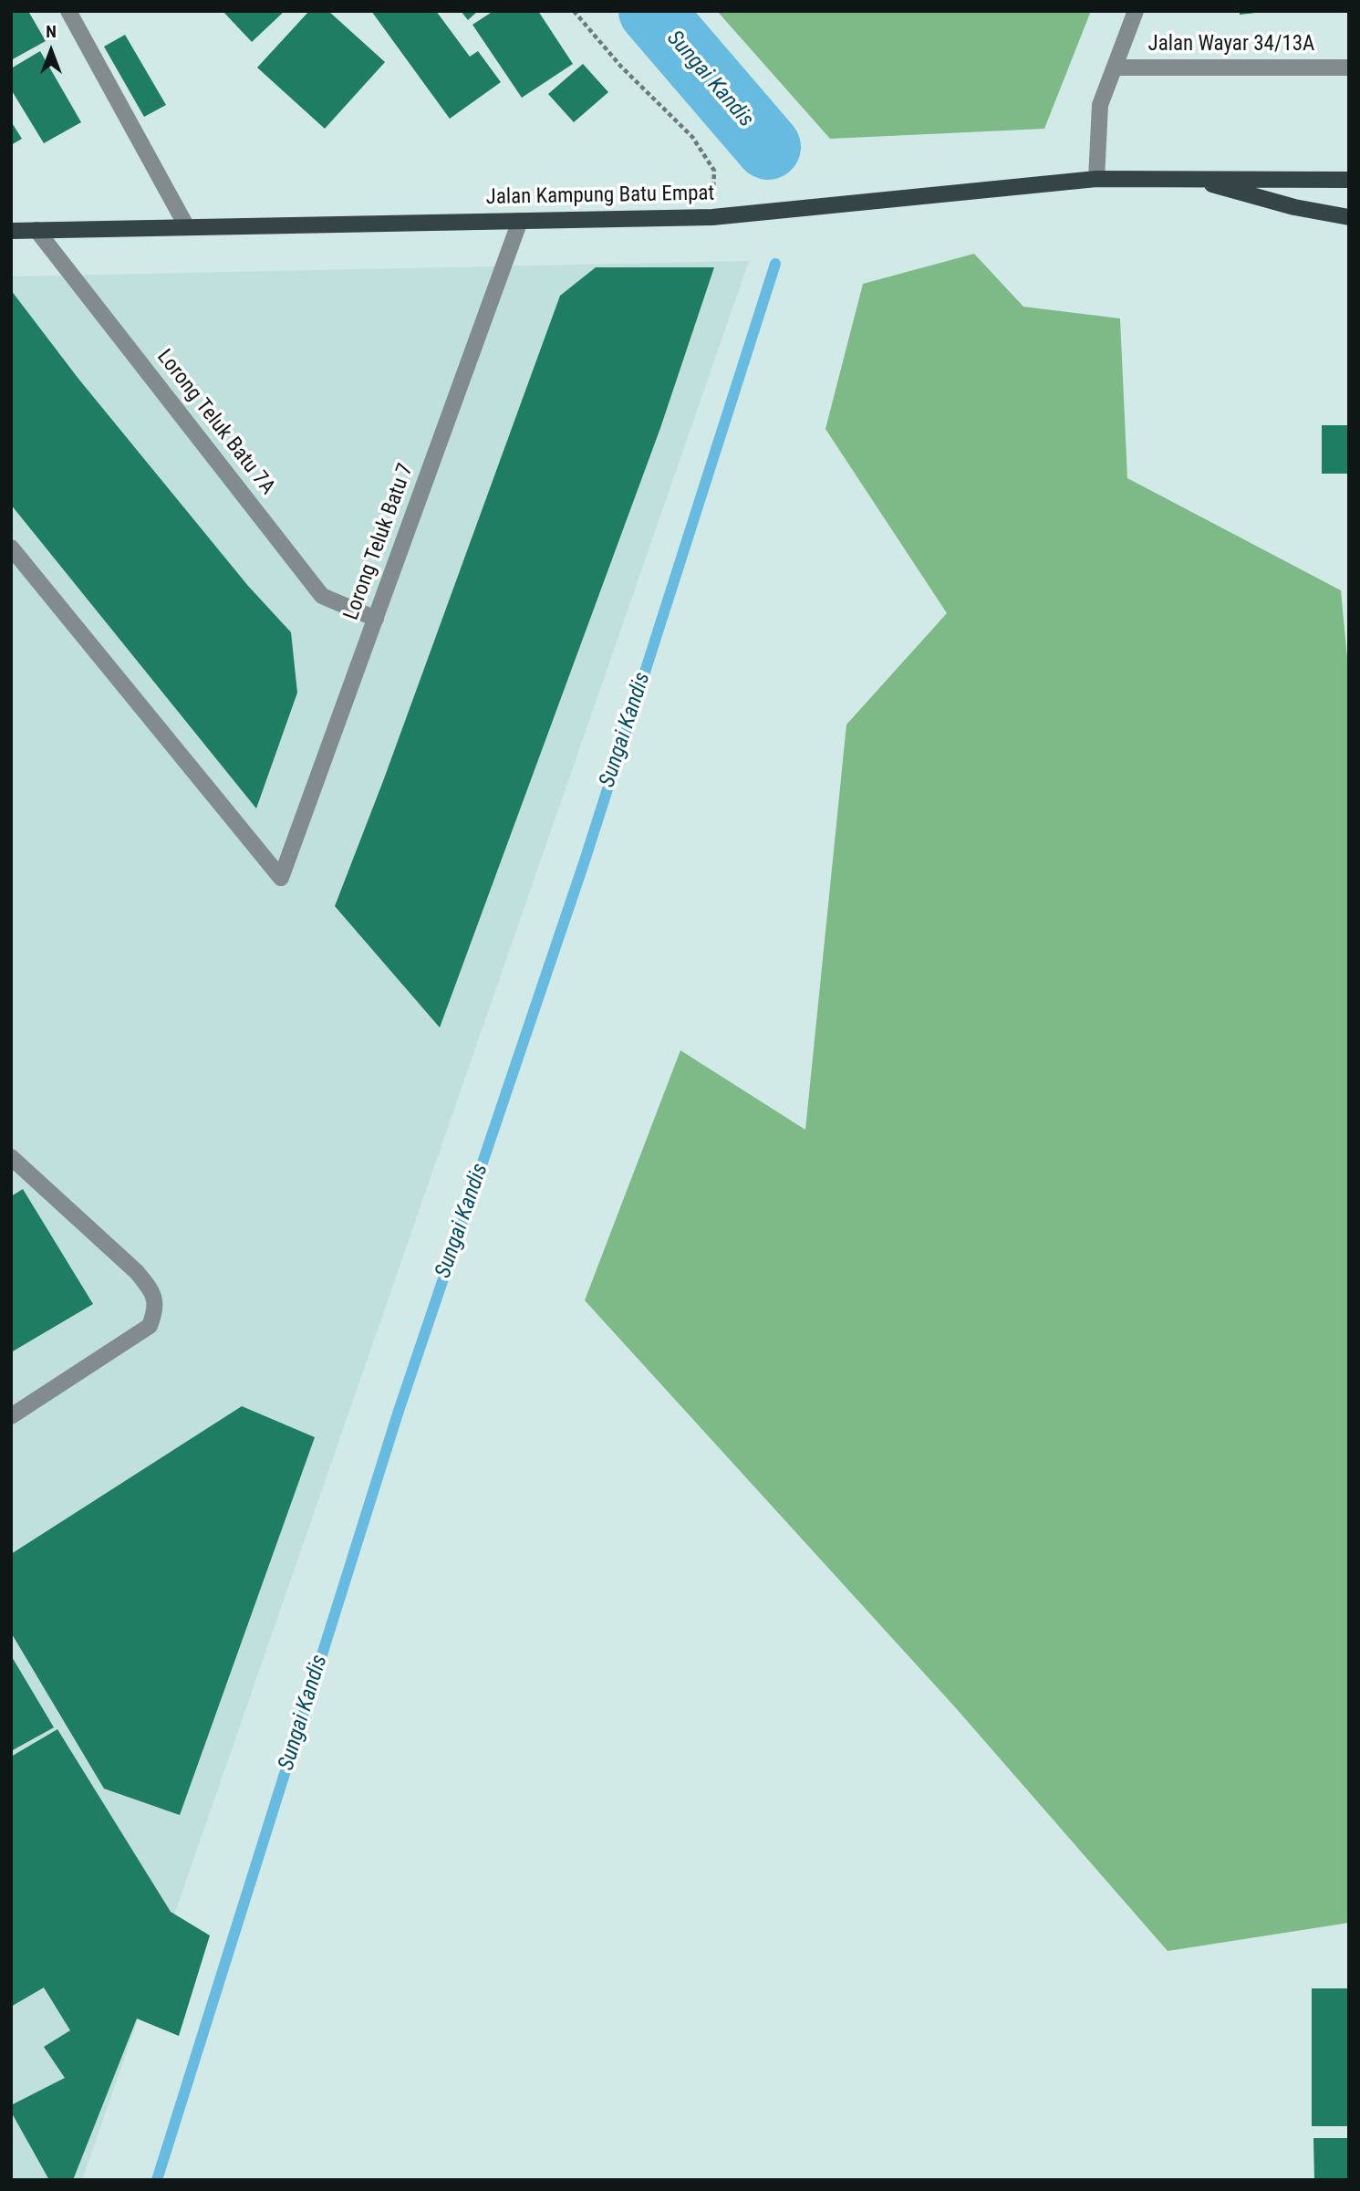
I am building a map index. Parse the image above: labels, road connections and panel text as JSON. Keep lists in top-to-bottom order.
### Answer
{
  "streets": {
    "main road": ["Jalan Kampung Batu Empat"],
    "street": ["Jalan Wayar 34/13A", "Lorong Teluk Batu 7A", "Lorong Teluk Batu 7"]
  },
  "crossings": [
    ["Jalan Kampung Batu Empat", "Lorong Teluk Batu 7A"],
    ["Jalan Kampung Batu Empat", "Lorong Teluk Batu 7"],
    ["Lorong Teluk Batu 7A", "Lorong Teluk Batu 7"]
  ],
  "water": ["Sungai Kandis"],
  "north": "top"
}
